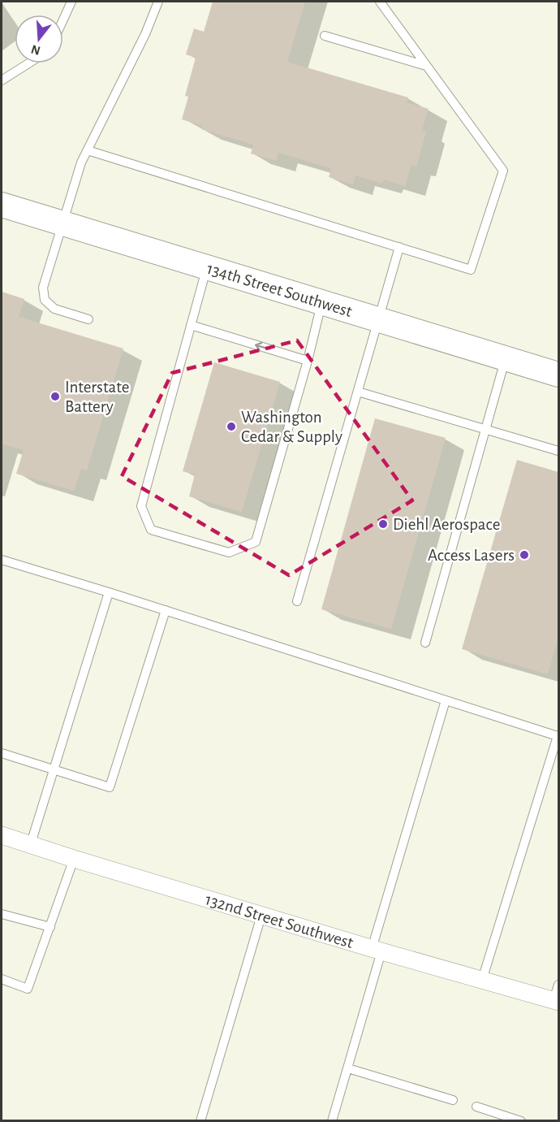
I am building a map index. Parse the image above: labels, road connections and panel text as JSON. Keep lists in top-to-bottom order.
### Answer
{
  "streets": {
    "street": ["134th Street Southwest", "132nd Street Southwest"]
  },
  "places": [
    "Interstate Battery",
    "Washington Cedar & Supply",
    "Diehl Aerospace",
    "Access Lasers"
  ],
  "north": "bottom"
}
